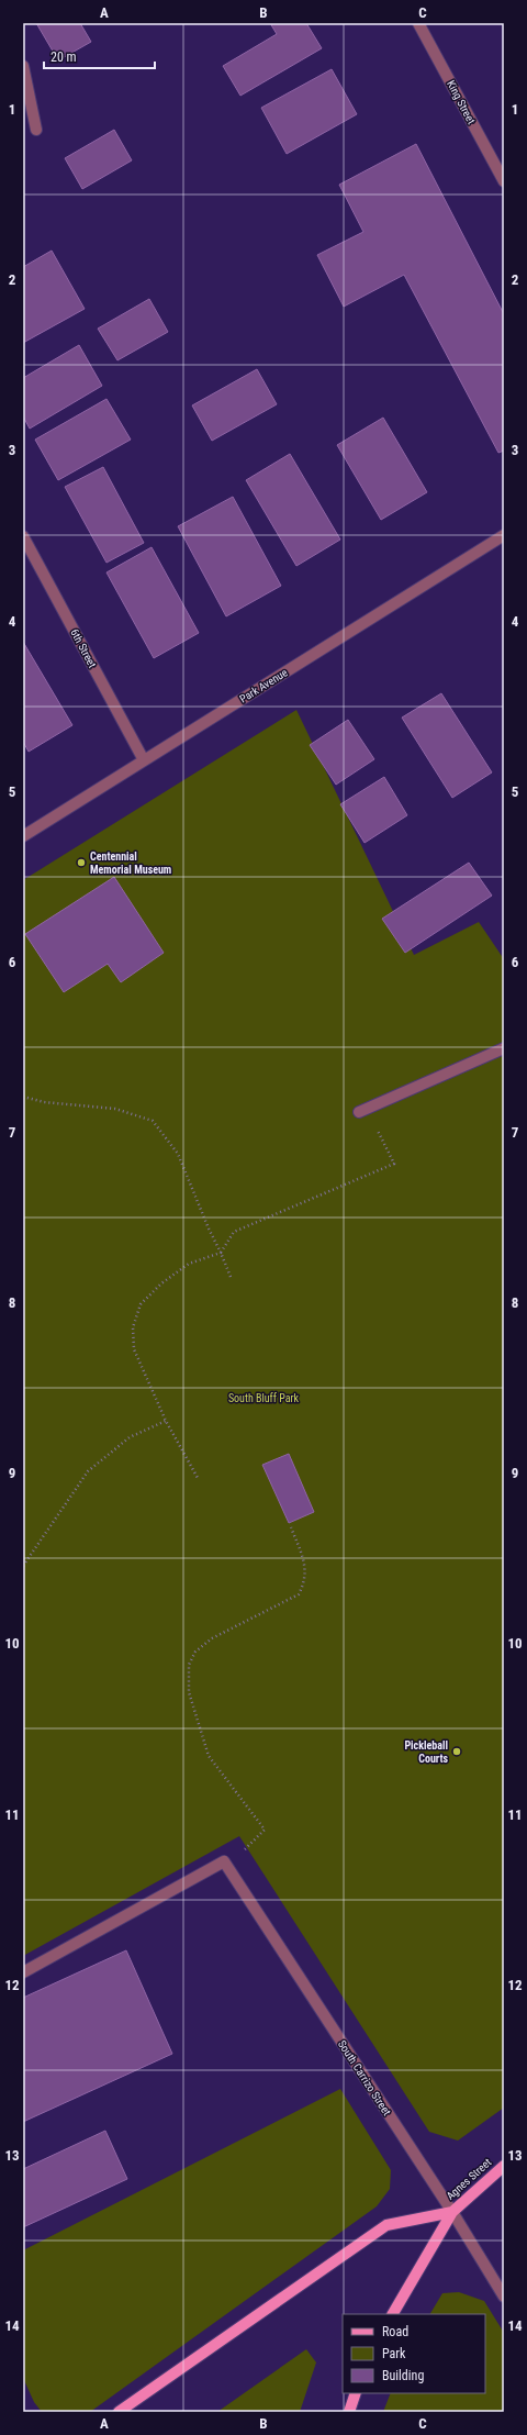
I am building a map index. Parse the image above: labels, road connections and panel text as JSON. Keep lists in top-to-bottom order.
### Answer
{
  "streets": {
    "main road": ["Agnes Street"],
    "street": [
      "King Street",
      "6th Street",
      "Park Avenue",
      "South Carrizo Street"
    ]
  },
  "crossings": [
    ["6th Street", "Park Avenue"],
    ["South Carrizo Street", "Agnes Street"]
  ],
  "parks": ["South Bluff Park"],
  "places": ["Centennial Memorial Museum", "Pickleball Courts"],
  "legend": ["Road", "Park", "Building"],
  "scale_bar": "20 m",
  "grid": {
    "columns": ["A", "B", "C"],
    "rows": [
      "1",
      "2",
      "3",
      "4",
      "5",
      "6",
      "7",
      "8",
      "9",
      "10",
      "11",
      "12",
      "13",
      "14"
    ]
  }
}
